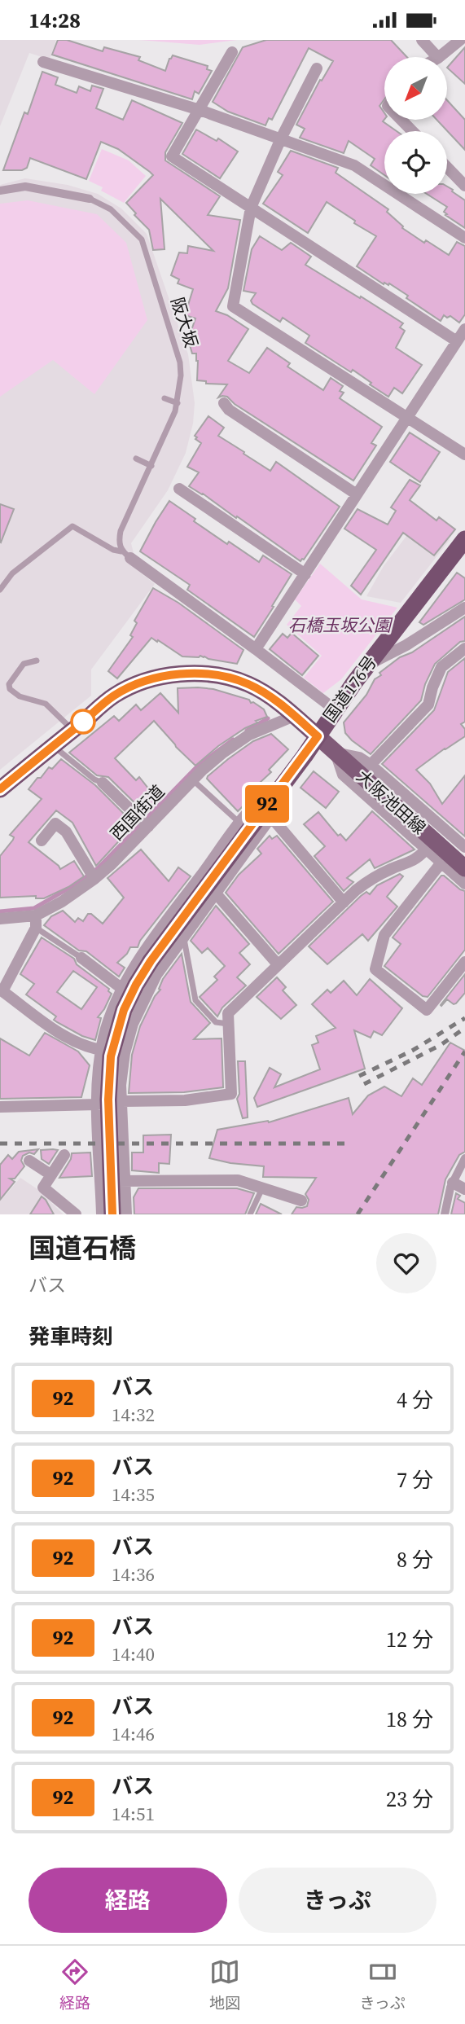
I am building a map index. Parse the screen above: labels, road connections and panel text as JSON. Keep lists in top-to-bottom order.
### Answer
{
  "streets": {
    "highway": ["国道176号"],
    "main road": ["大阪池田線"],
    "street": ["阪大坂", "西国街道"]
  },
  "crossings": [
    ["国道176号", "大阪池田線"]
  ],
  "parks": ["石橋玉坂公園"],
  "lines": ["bus line 92"],
  "north": "bottom left",
  "page": {
    "status": "14:28",
    "on_map": "92",
    "heading": [
      ["国道石橋", "バス"],
      "発車時刻"
    ],
    "list": [
      {
        "mark": "92",
        "name": "バス",
        "note": "14:32",
        "value": "4 分"
      },
      {
        "mark": "92",
        "name": "バス",
        "note": "14:35",
        "value": "7 分"
      },
      {
        "mark": "92",
        "name": "バス",
        "note": "14:36",
        "value": "8 分"
      },
      {
        "mark": "92",
        "name": "バス",
        "note": "14:40",
        "value": "12 分"
      },
      {
        "mark": "92",
        "name": "バス",
        "note": "14:46",
        "value": "18 分"
      },
      {
        "mark": "92",
        "name": "バス",
        "note": "14:51",
        "value": "23 分"
      }
    ],
    "buttons": ["経路", "きっぷ"],
    "tabs": ["経路", "地図", "きっぷ"]
  }
}
